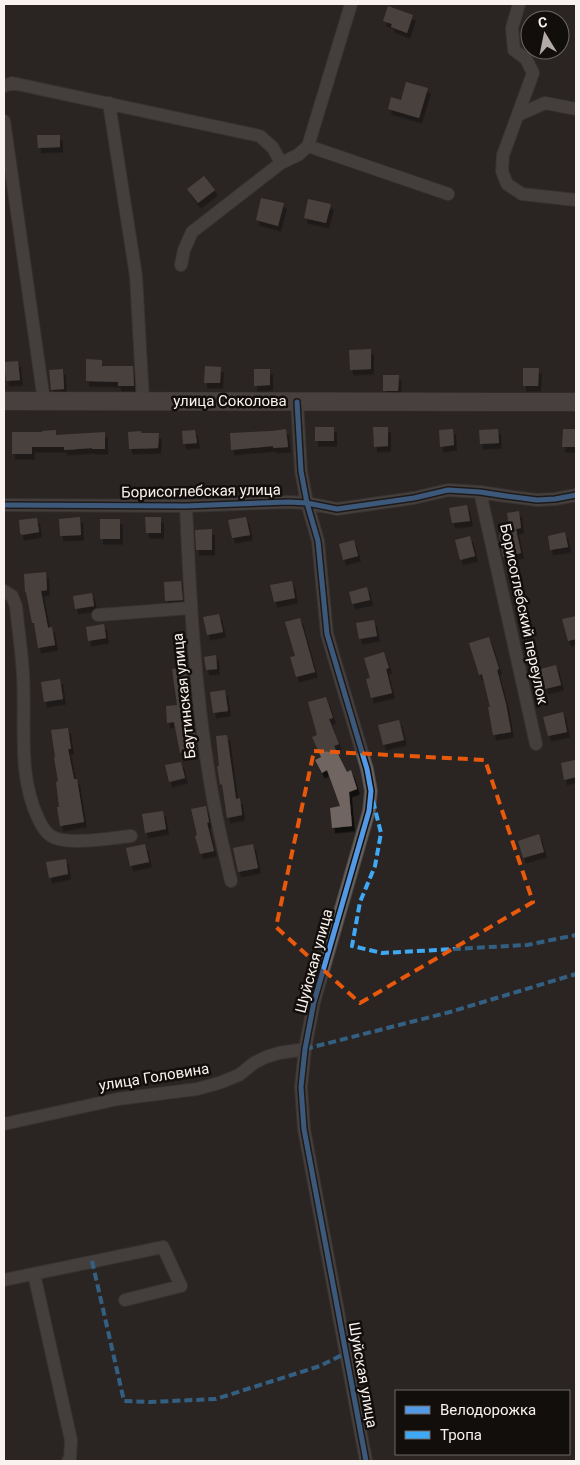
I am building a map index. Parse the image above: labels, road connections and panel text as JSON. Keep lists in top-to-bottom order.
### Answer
{
  "streets": {
    "main road": ["улица Соколова"],
    "street": [
      "Борисоглебская улица",
      "Борисоглебский переулок",
      "Баутинская улица",
      "Шуйская улица",
      "улица Головина"
    ]
  },
  "crossings": [
    ["улица Соколова", "Шуйская улица"],
    ["Борисоглебская улица", "Борисоглебский переулок"],
    ["Борисоглебская улица", "Баутинская улица"],
    ["Борисоглебская улица", "Шуйская улица"],
    ["Шуйская улица", "улица Головина"]
  ],
  "legend": ["Велодорожка", "Тропа"],
  "north": "top"
}
